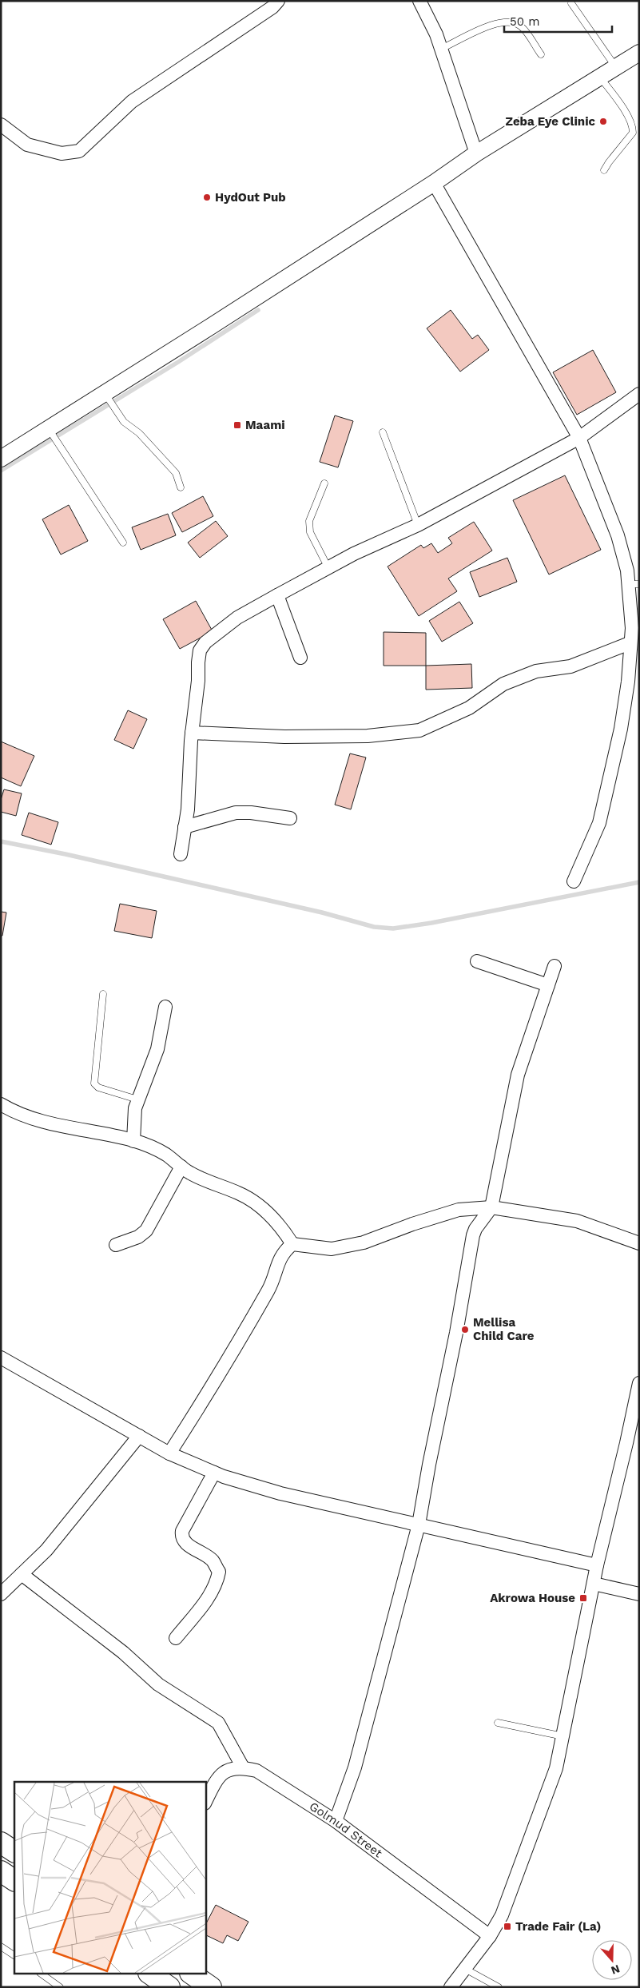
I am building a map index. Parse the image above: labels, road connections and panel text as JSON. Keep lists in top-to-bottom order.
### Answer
{
  "streets": {
    "street": ["Golmud Street"]
  },
  "places": {
    "other": ["Zeba Eye Clinic", "HydOut Pub", "Mellisa Child Care"],
    "transit": ["Maami", "Akrowa House", "Trade Fair (La)"]
  },
  "scale_bar": "50 m",
  "north": "bottom"
}
